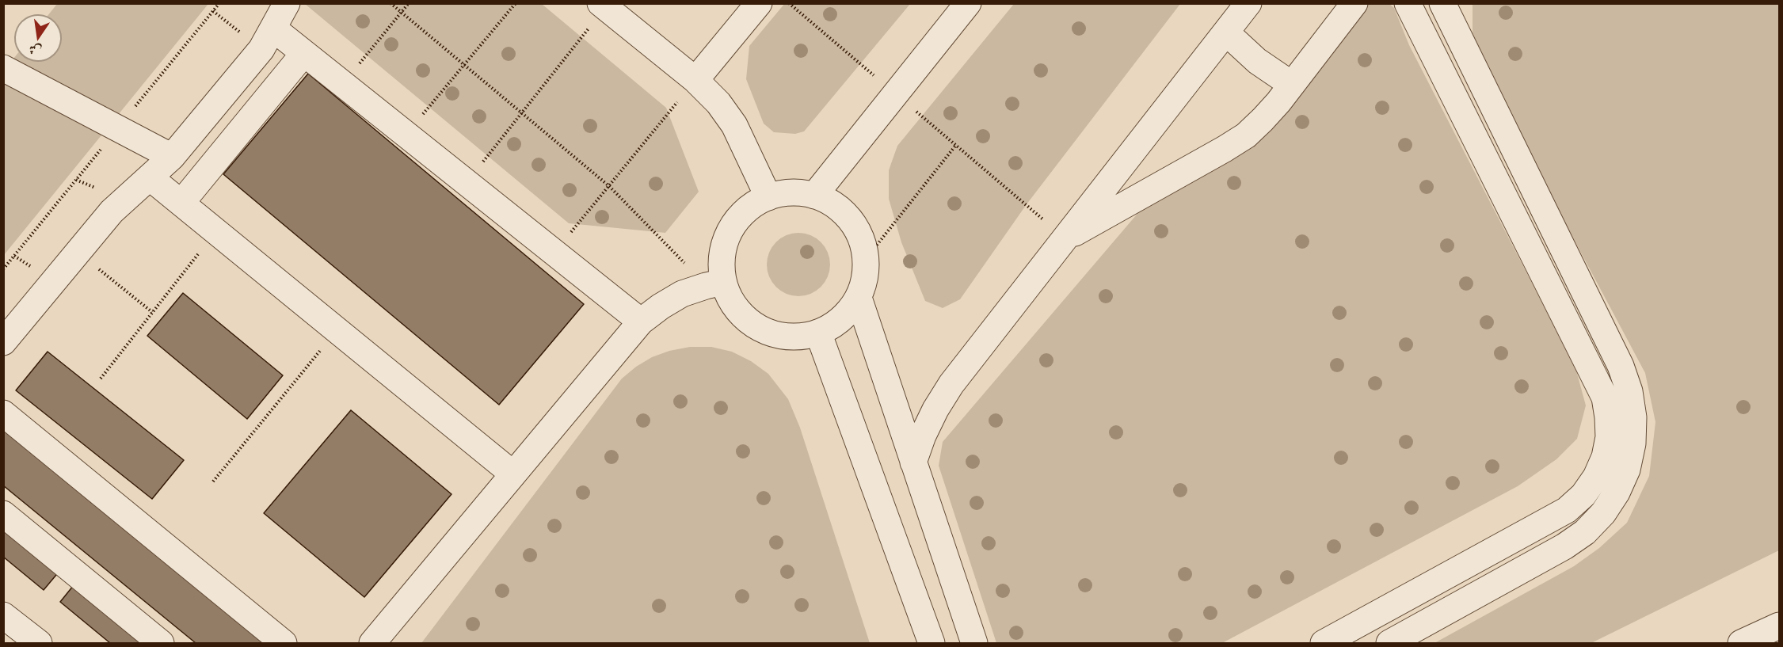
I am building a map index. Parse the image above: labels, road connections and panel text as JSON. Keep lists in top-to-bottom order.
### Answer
{
  "north": "bottom"
}
